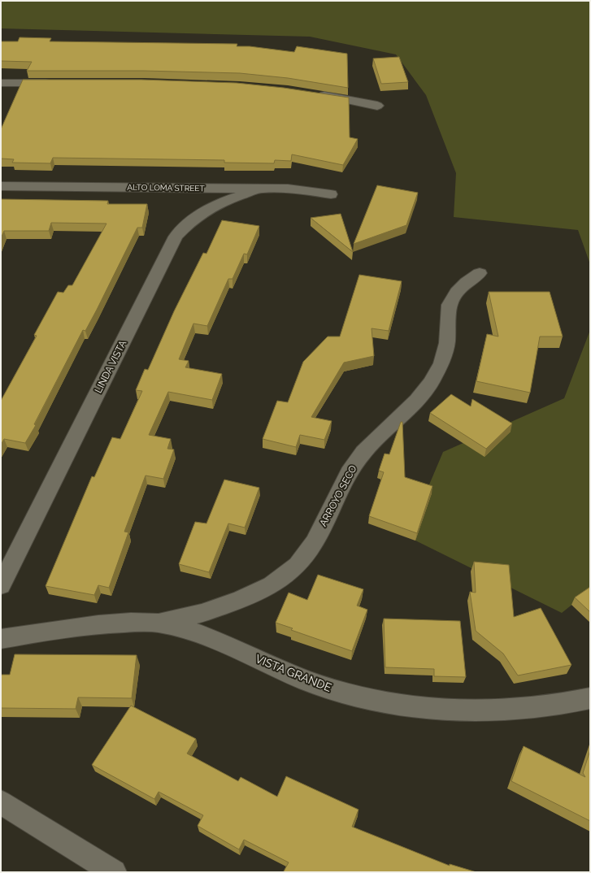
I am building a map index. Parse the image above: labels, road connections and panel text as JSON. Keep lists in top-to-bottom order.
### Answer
{
  "streets": {
    "street": [
      "ALTO LOMA STREET",
      "LINDA VISTA",
      "ARROYO SECO",
      "VISTA GRANDE"
    ]
  },
  "crossings": [
    ["ALTO LOMA STREET", "LINDA VISTA"],
    ["ARROYO SECO", "VISTA GRANDE"]
  ]
}
